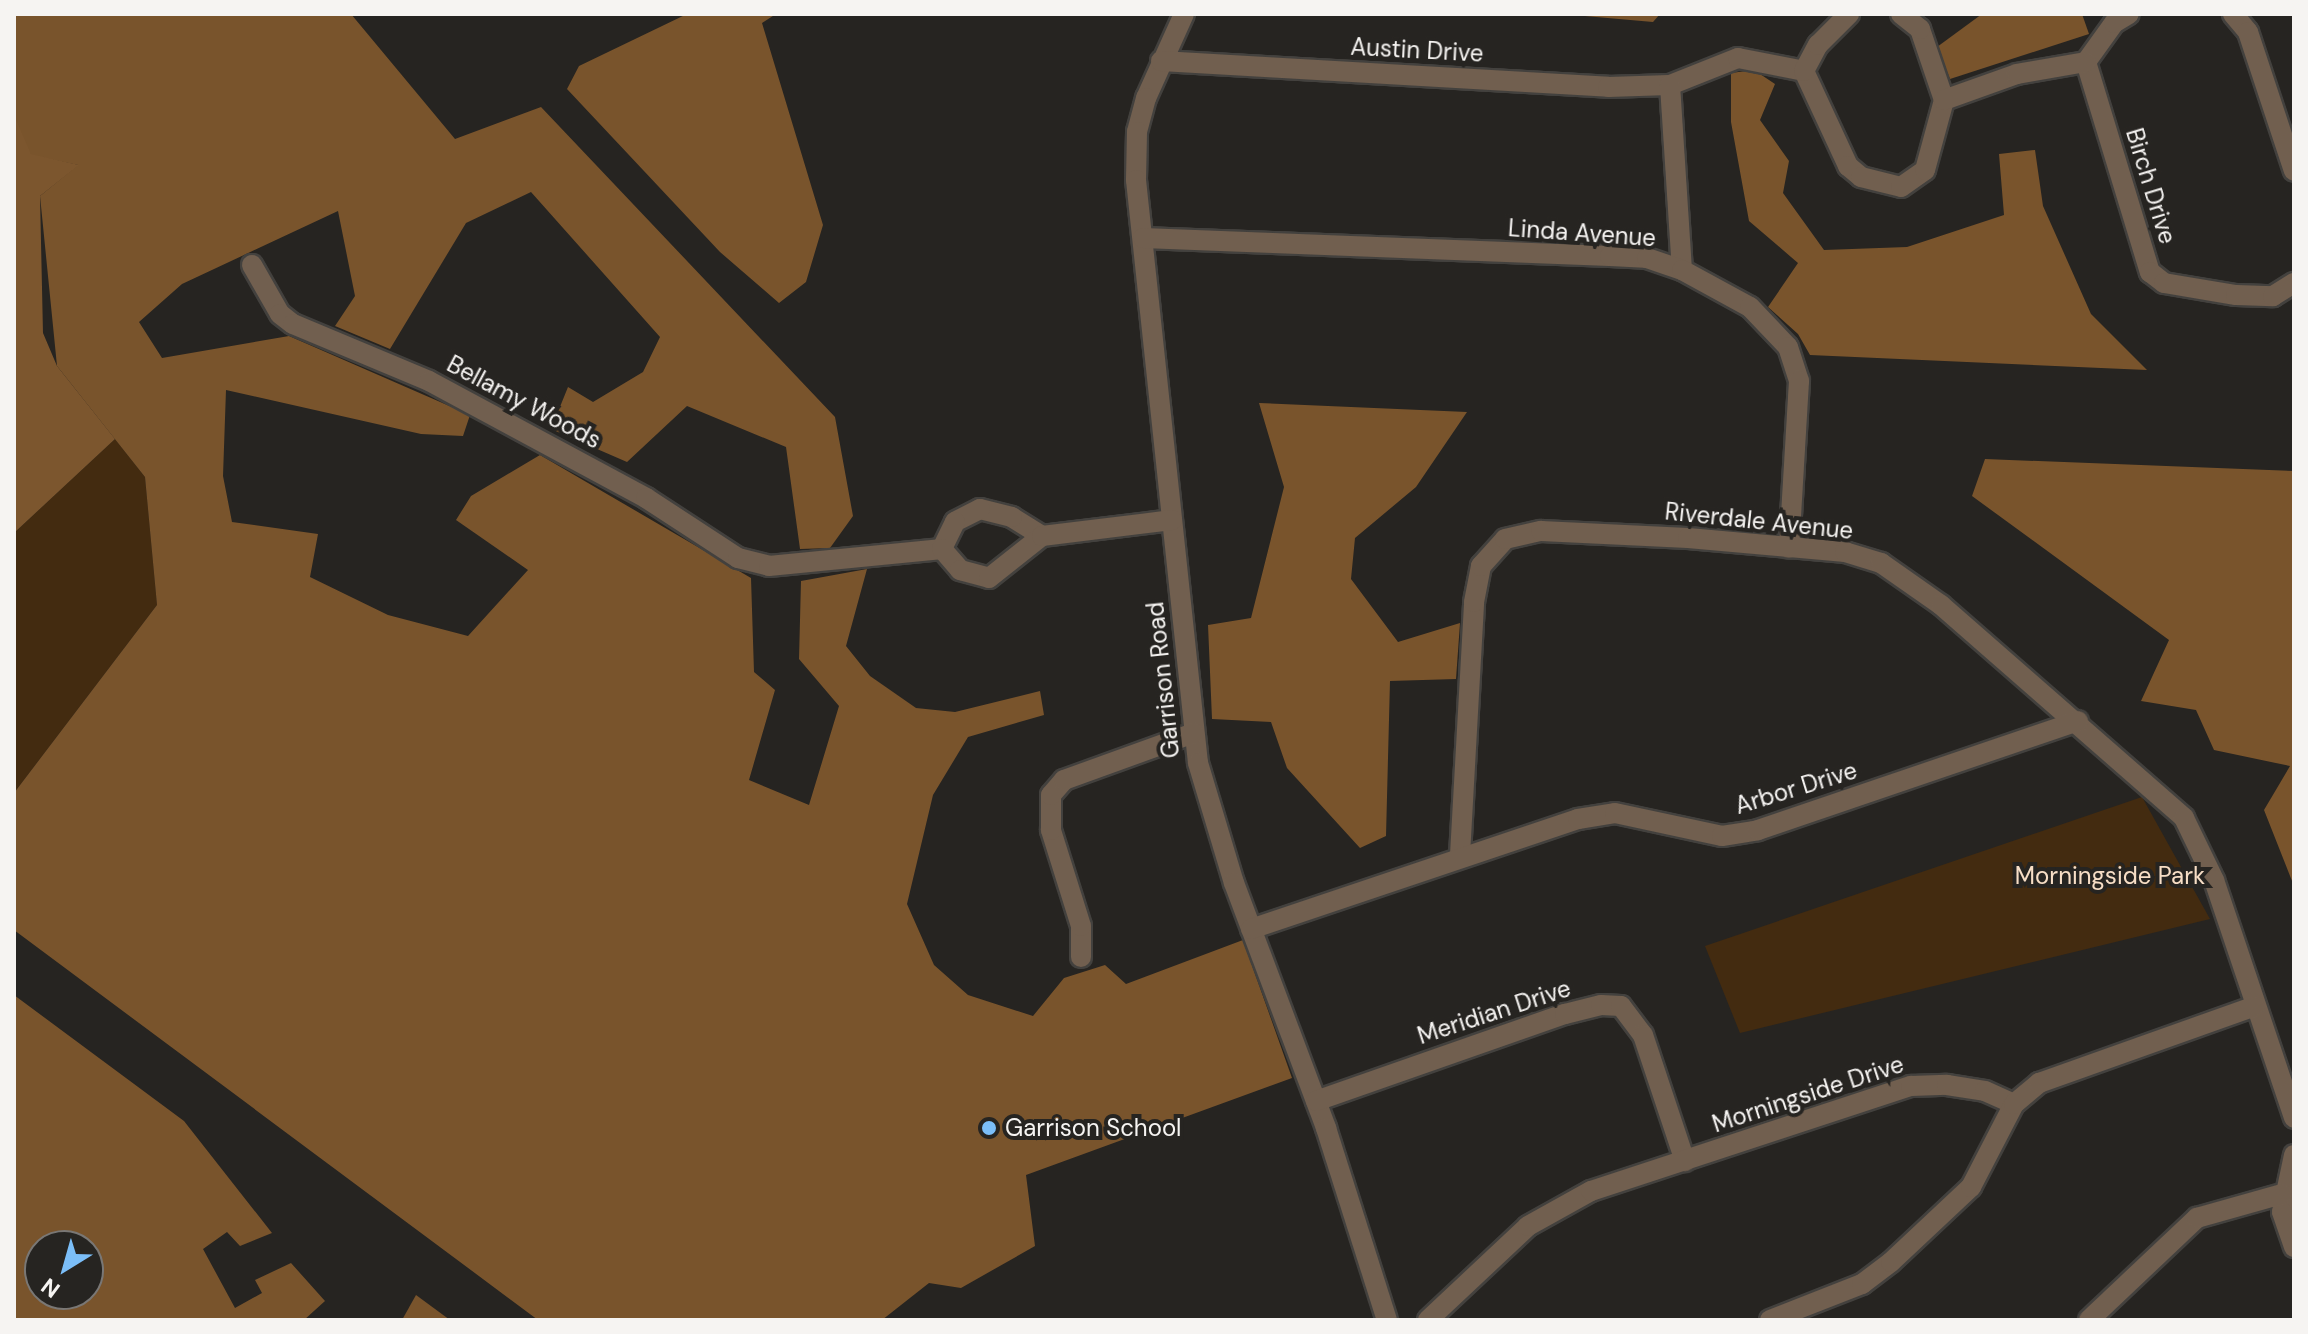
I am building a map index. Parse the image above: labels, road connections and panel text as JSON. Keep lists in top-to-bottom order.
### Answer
{
  "streets": {
    "street": [
      "Austin Drive",
      "Birch Drive",
      "Linda Avenue",
      "Bellamy Woods",
      "Riverdale Avenue",
      "Garrison Road",
      "Arbor Drive",
      "Meridian Drive",
      "Morningside Drive"
    ]
  },
  "crossings": [
    ["Austin Drive", "Garrison Road"],
    ["Linda Avenue", "Riverdale Avenue"],
    ["Linda Avenue", "Garrison Road"],
    ["Riverdale Avenue", "Arbor Drive"],
    ["Garrison Road", "Arbor Drive"],
    ["Garrison Road", "Meridian Drive"],
    ["Meridian Drive", "Morningside Drive"]
  ],
  "parks": ["Morningside Park"],
  "places": ["Garrison School"],
  "north": "bottom left"
}
